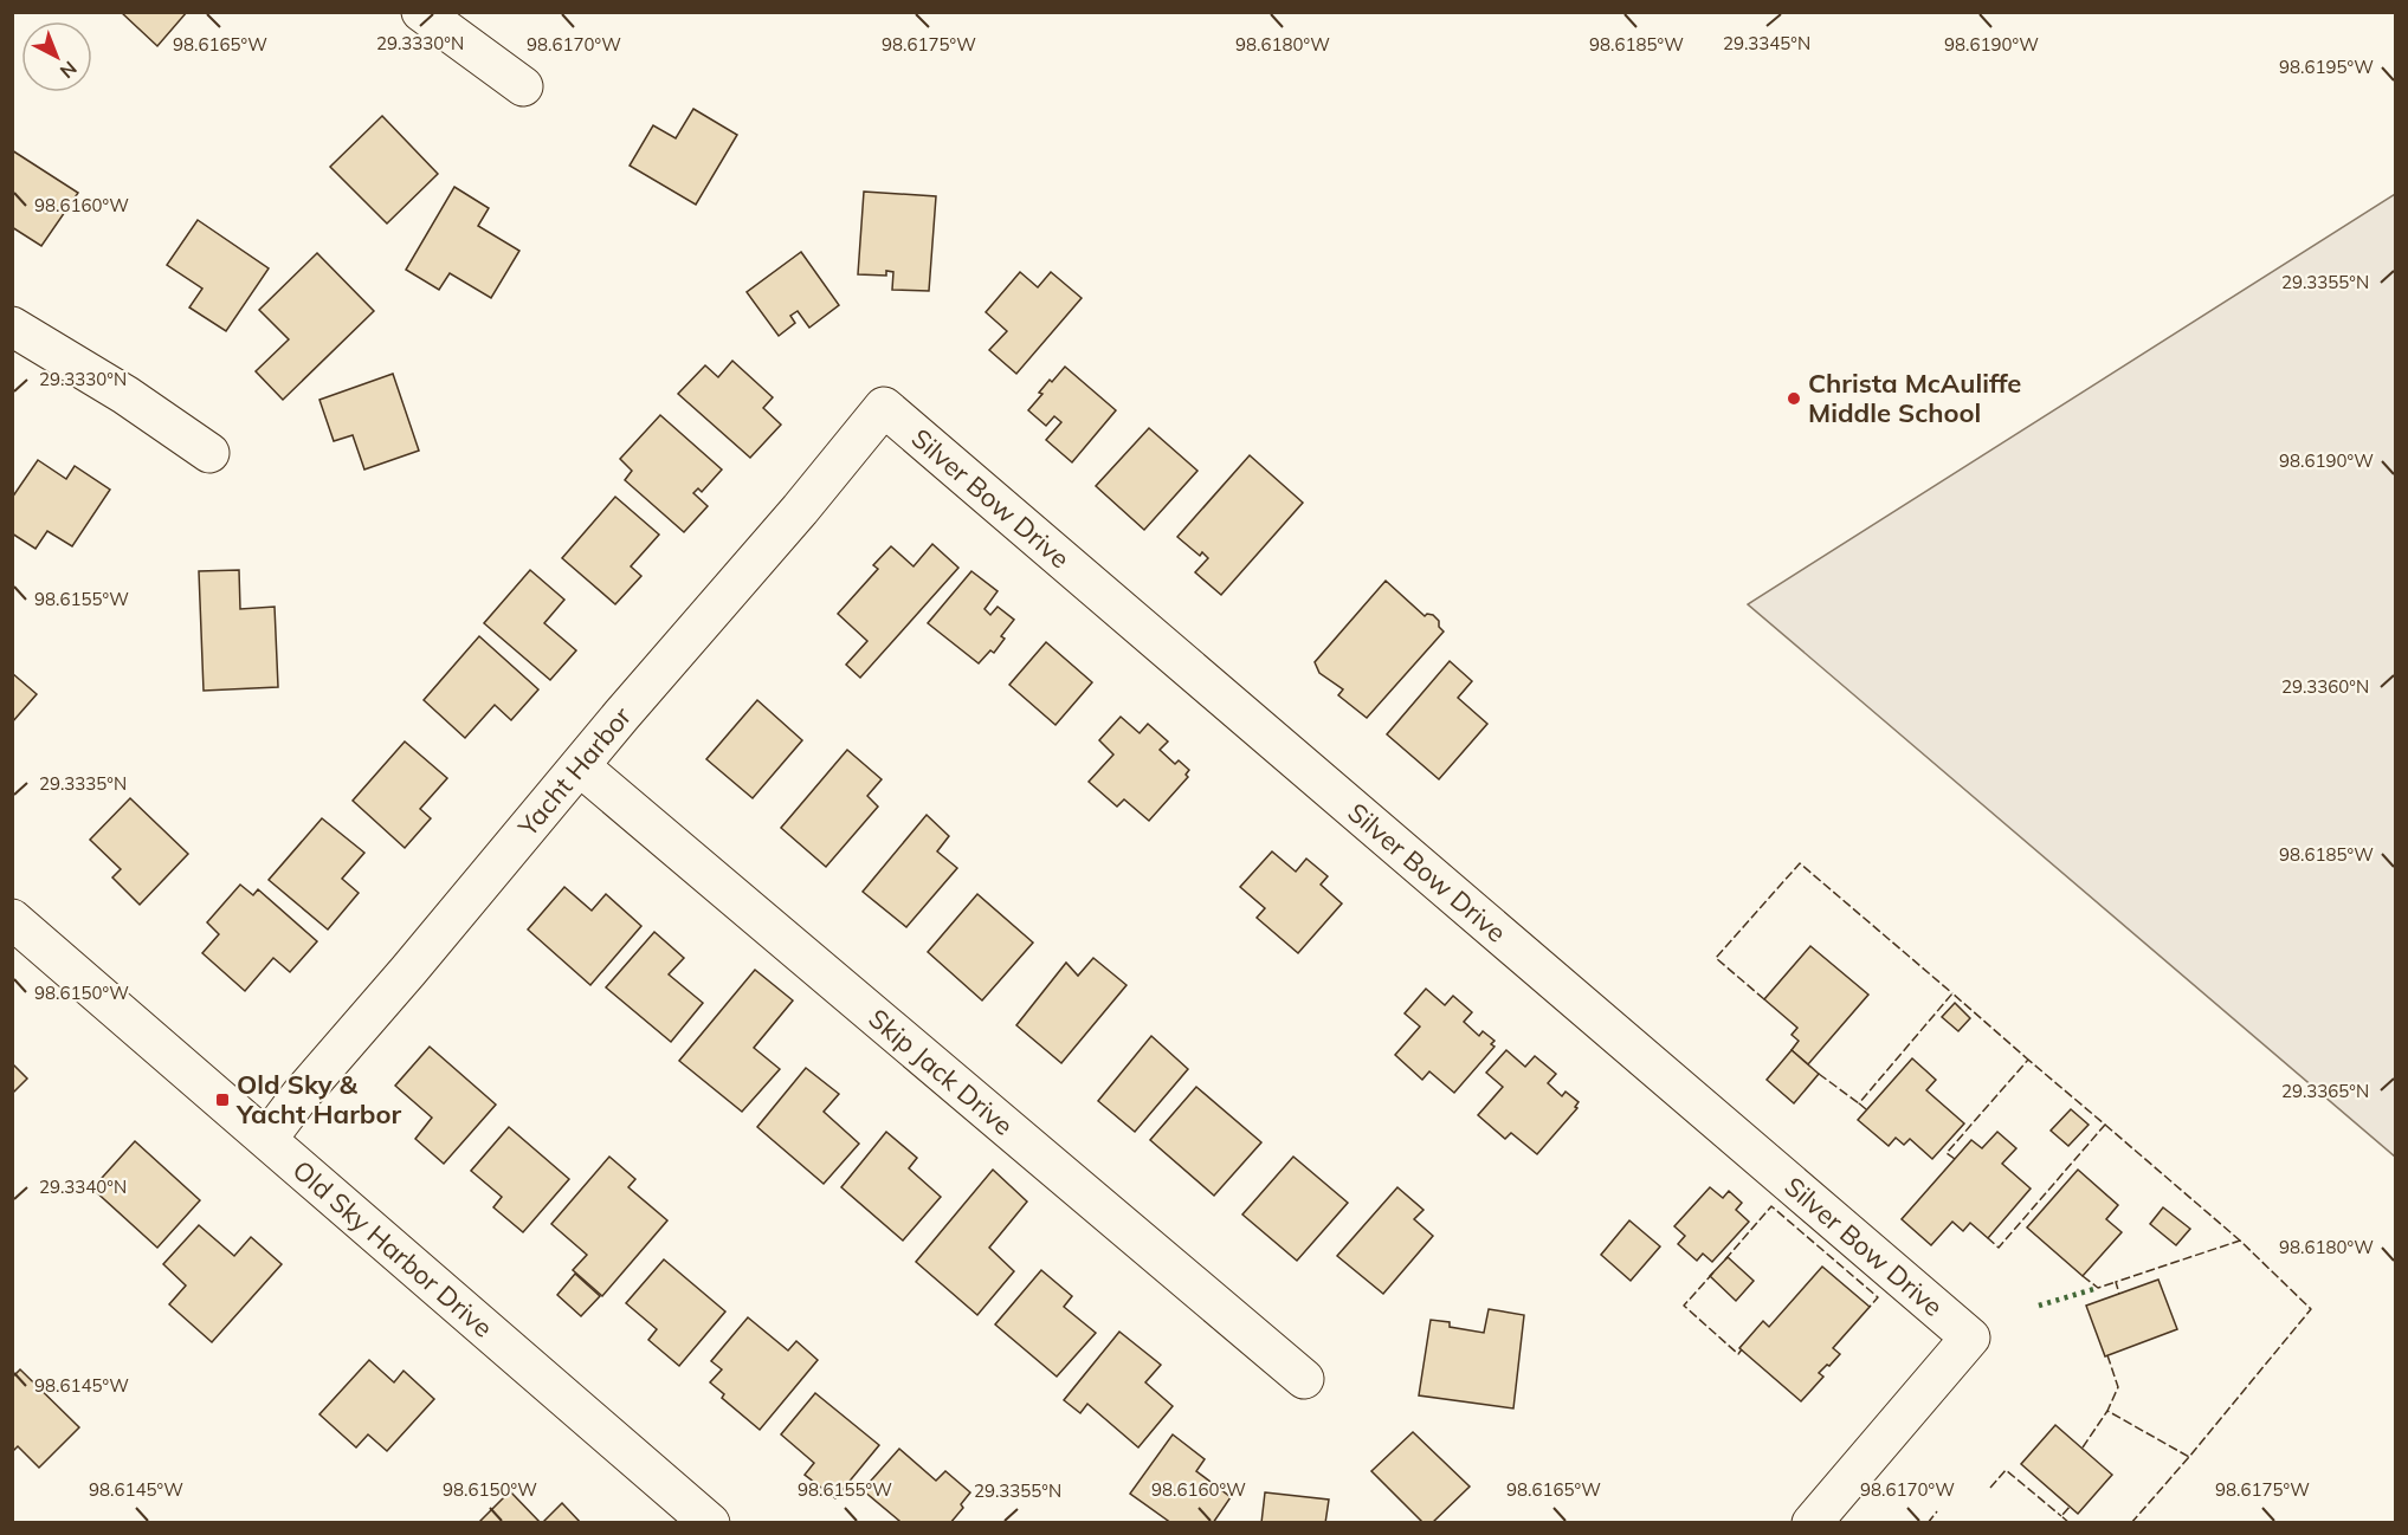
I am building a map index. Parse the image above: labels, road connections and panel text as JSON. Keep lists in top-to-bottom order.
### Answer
{
  "streets": {
    "street": [
      "Silver Bow Drive",
      "Yacht Harbor",
      "Skip Jack Drive",
      "Old Sky Harbor Drive"
    ]
  },
  "crossings": [
    ["Silver Bow Drive", "Yacht Harbor"],
    ["Yacht Harbor", "Skip Jack Drive"],
    ["Yacht Harbor", "Old Sky Harbor Drive"]
  ],
  "places": {
    "other": ["Christa McAuliffe Middle School"],
    "transit": ["Old Sky & Yacht Harbor"]
  },
  "north": "bottom right",
  "coordinates": [
    "29.3330°N",
    "29.3345°N",
    "98.6165°W",
    "98.6170°W",
    "98.6175°W",
    "98.6180°W",
    "98.6185°W",
    "98.6190°W",
    "98.6195°W",
    "98.6160°W",
    "29.3355°N",
    "98.6155°W",
    "29.3360°N",
    "29.3335°N",
    "98.6150°W",
    "29.3365°N",
    "29.3340°N",
    "98.6145°W"
  ]
}
